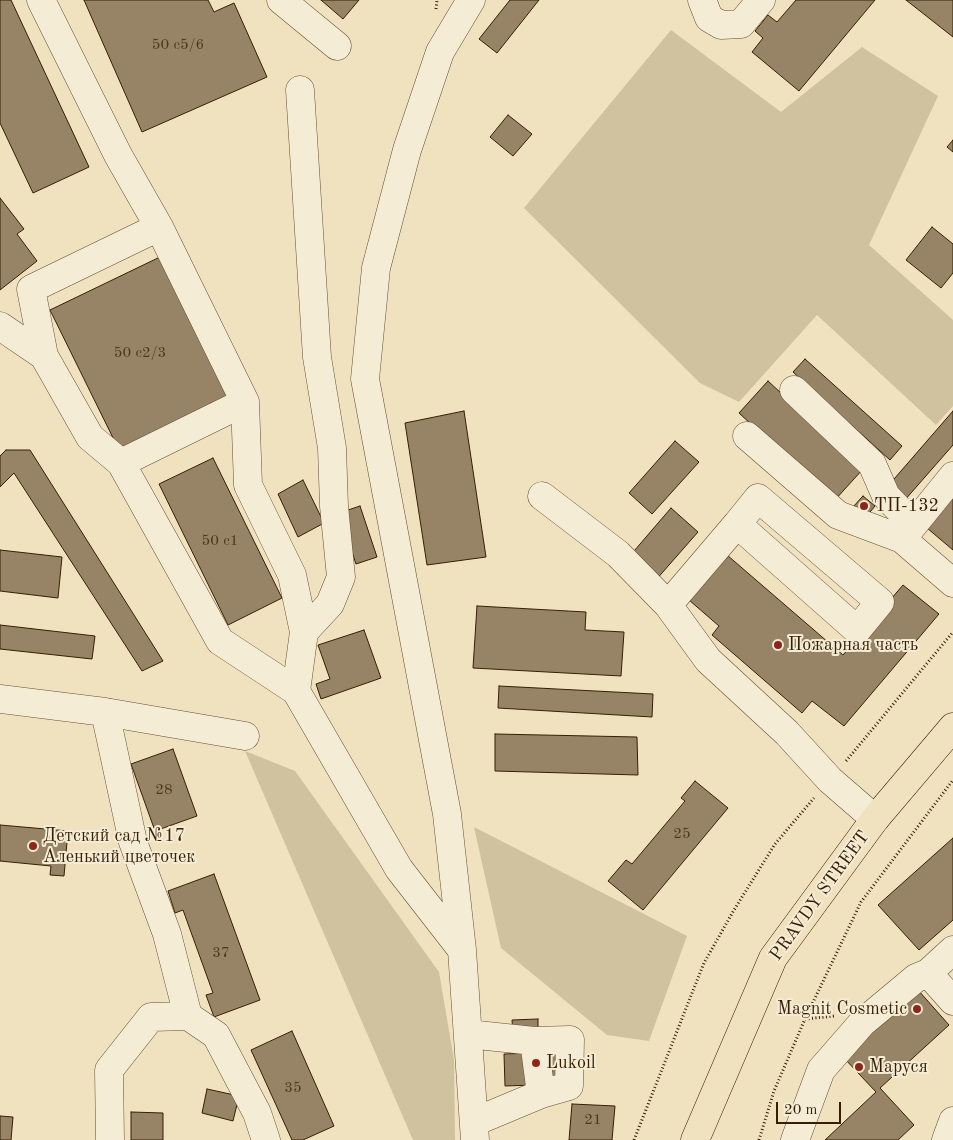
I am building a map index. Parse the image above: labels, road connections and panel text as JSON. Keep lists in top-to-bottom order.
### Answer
{
  "streets": {
    "main road": ["PRAVDY STREET"]
  },
  "places": [
    "ТП-132",
    "Пожарная часть",
    "Детский сад №17 Аленький цветочек",
    "Magnit Cosmetic",
    "Lukoil",
    "Маруся"
  ],
  "house_numbers": [
    "50 с5/6",
    "50 с2/3",
    "50 с1",
    "28",
    "25",
    "37",
    "35",
    "21"
  ],
  "scale_bar": "20 m"
}
